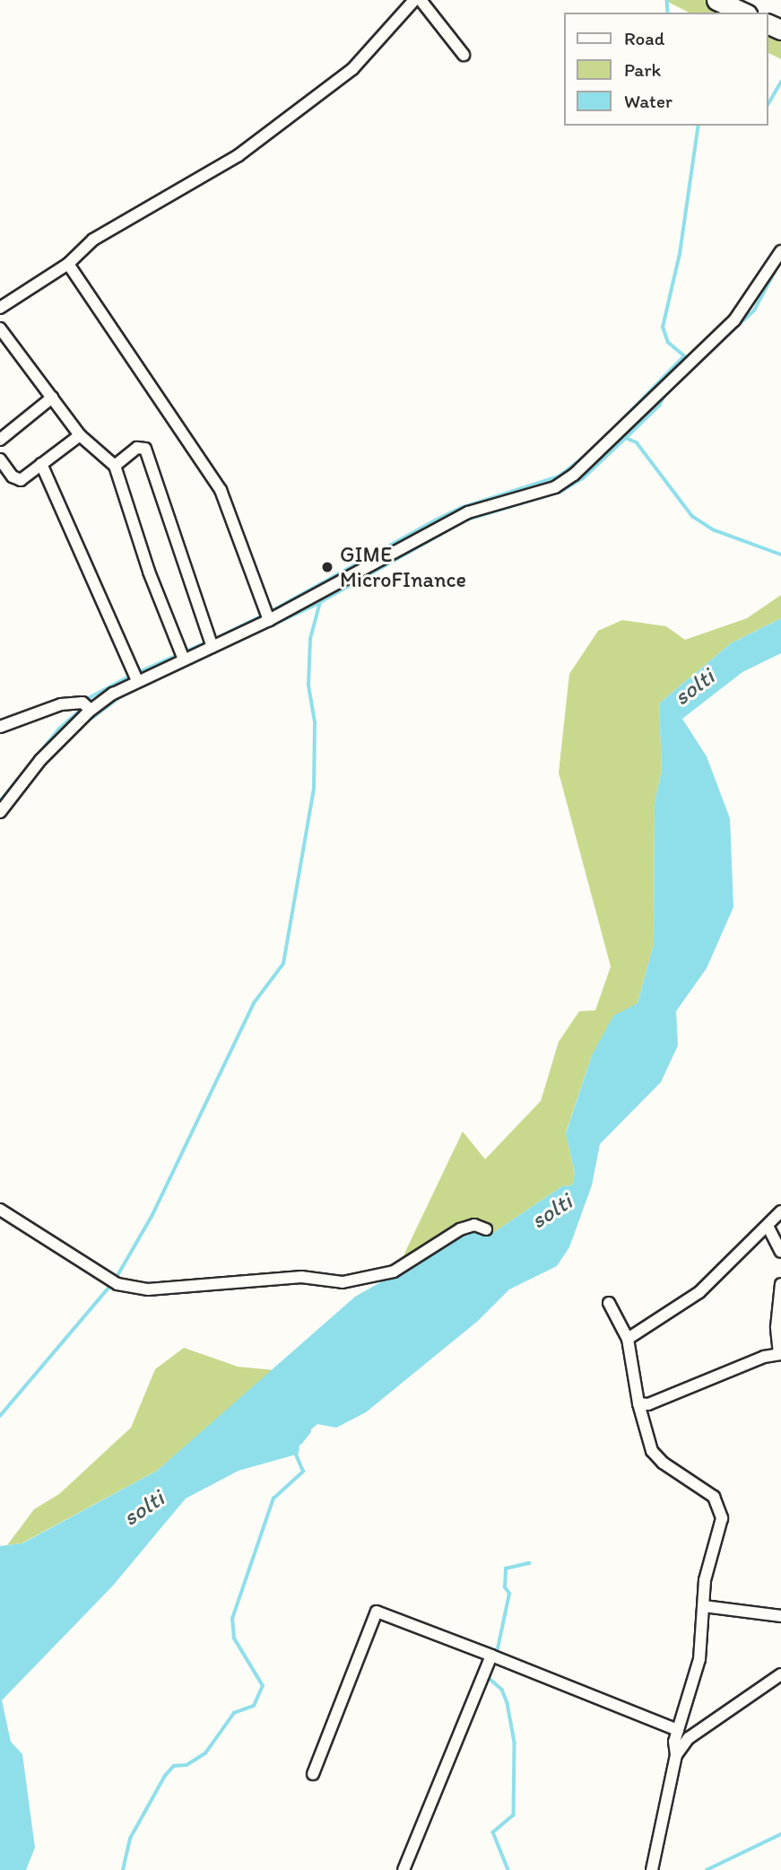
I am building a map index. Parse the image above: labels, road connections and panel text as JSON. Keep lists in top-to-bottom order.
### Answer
{
  "water": ["solti"],
  "places": ["GIME MicroFInance"],
  "legend": ["Road", "Park", "Water"]
}
